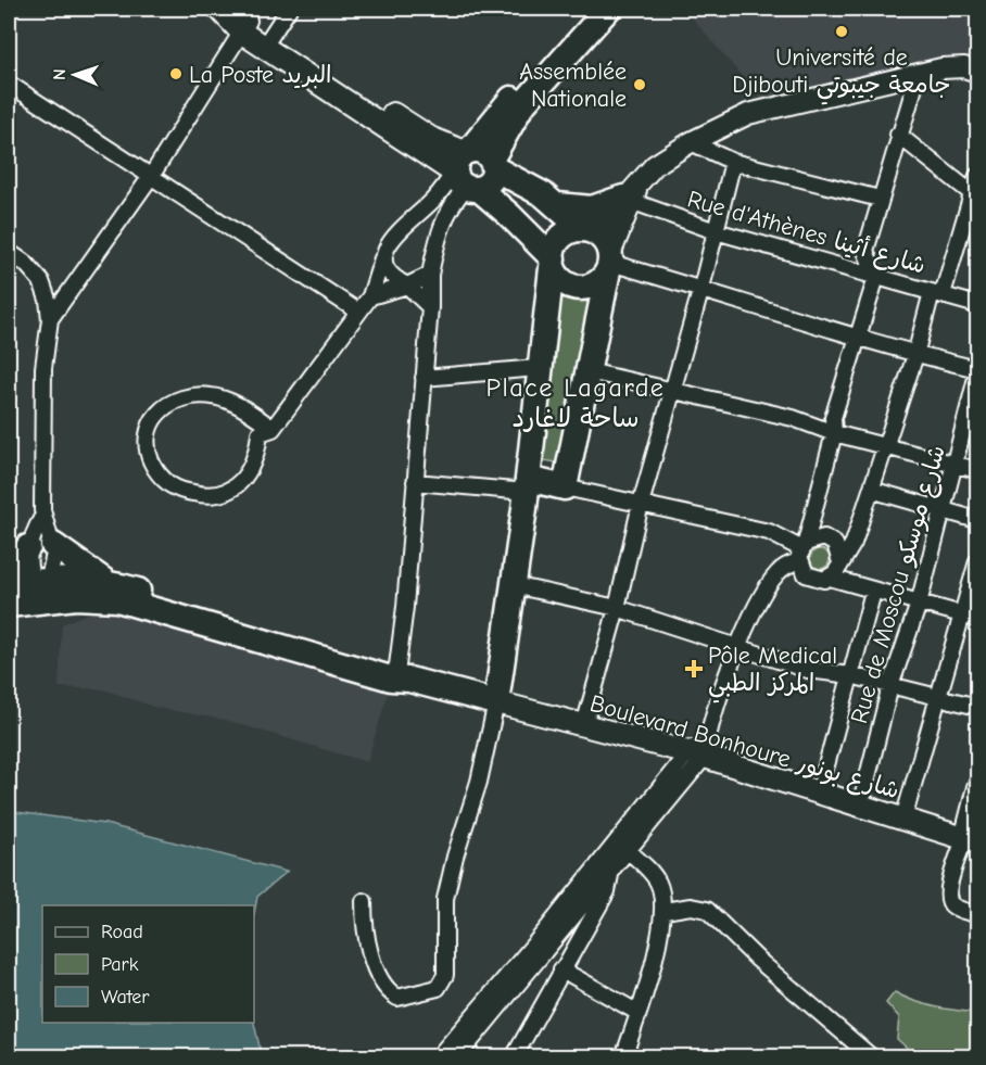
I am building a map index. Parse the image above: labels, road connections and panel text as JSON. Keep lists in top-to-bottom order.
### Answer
{
  "streets": {
    "main road": ["Boulevard Bonhoure شارع بونور"],
    "street": ["Rue d'Athènes شارع أثينا", "Rue de Moscou شارع موسكو"]
  },
  "crossings": [
    ["Rue de Moscou شارع موسكو", "Boulevard Bonhoure شارع بونور"]
  ],
  "districts": ["Place Lagarde ساحة لاغارد"],
  "places": {
    "other": ["Université de Djibouti جامعة جيبوتي", "La Poste البريد", "Assemblée Nationale"],
    "health": ["Pôle Medical المركز الطبي"]
  },
  "legend": ["Road", "Park", "Water"],
  "north": "left"
}
